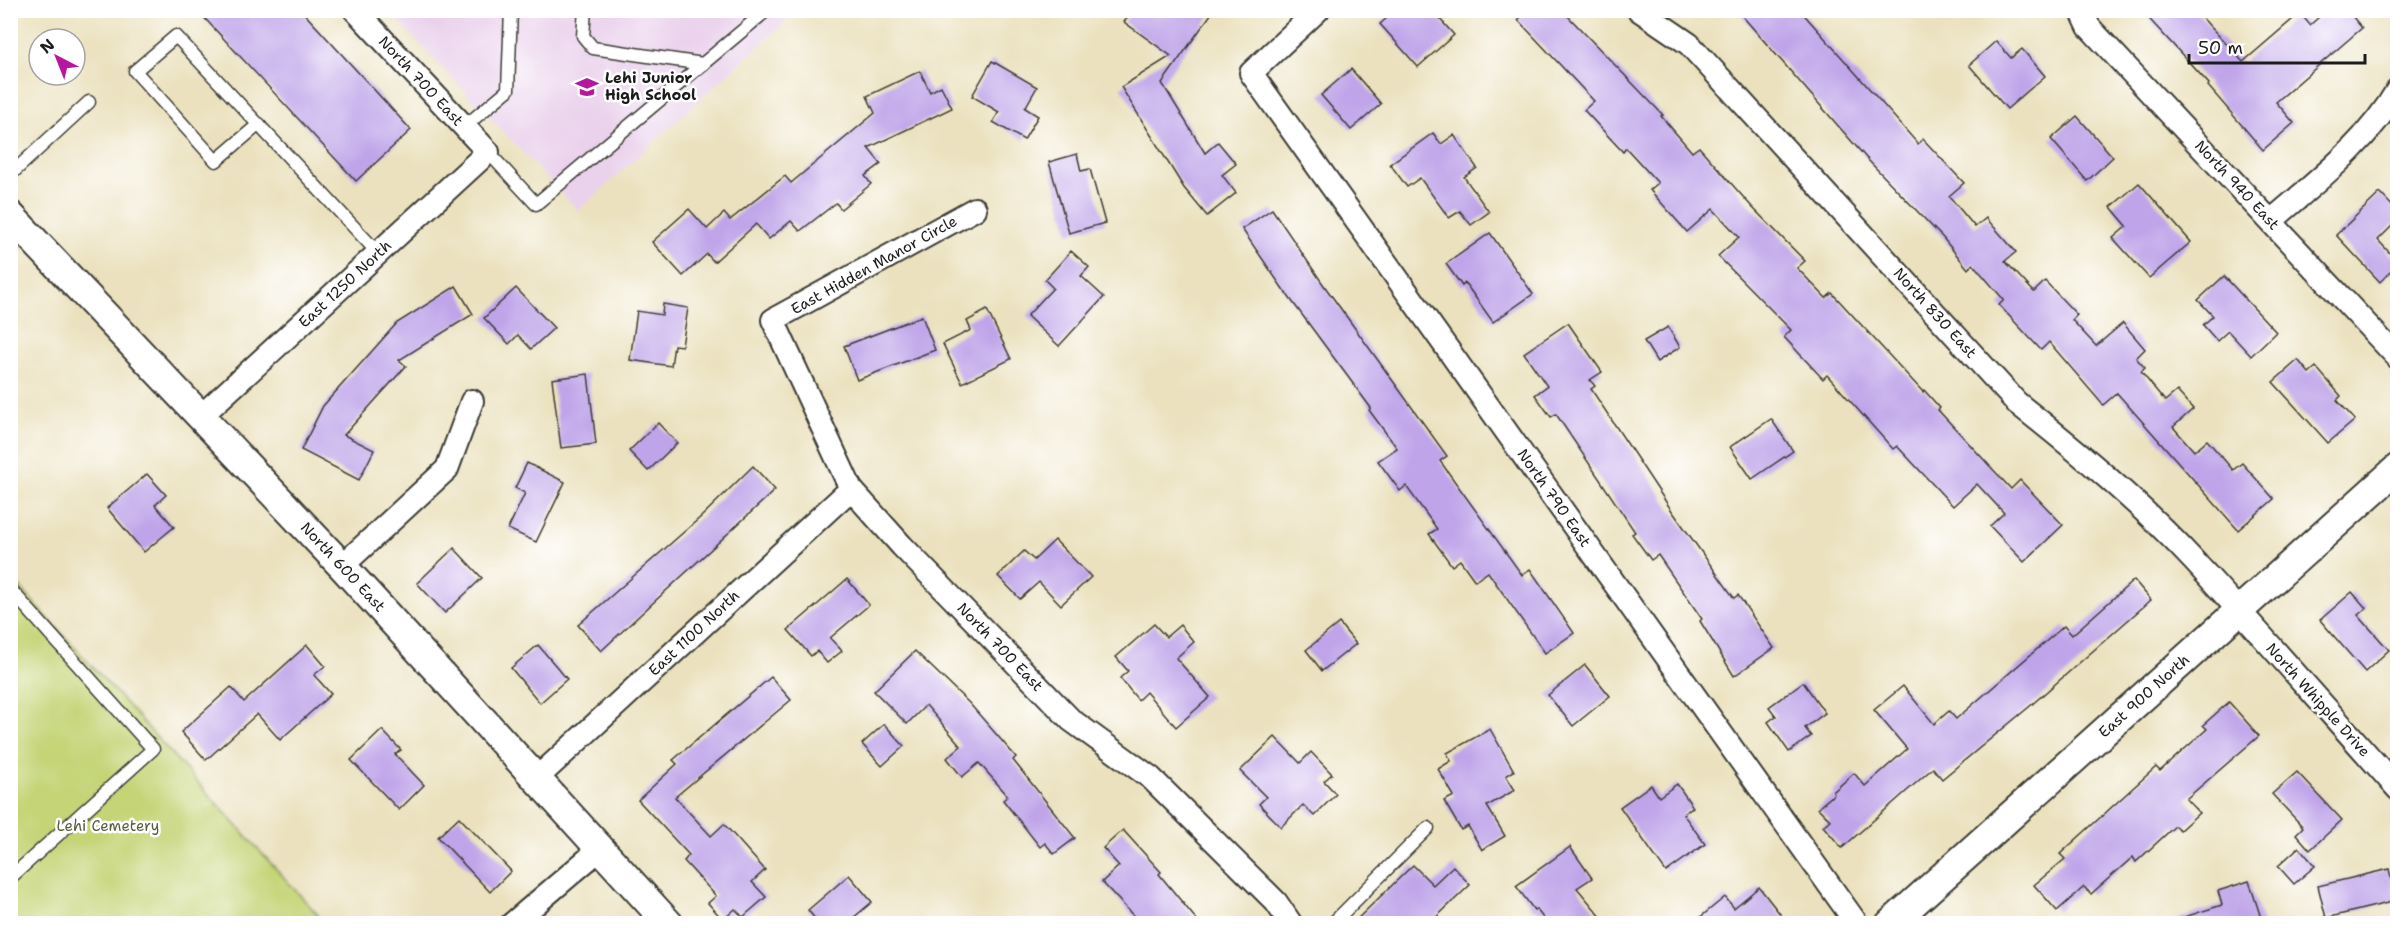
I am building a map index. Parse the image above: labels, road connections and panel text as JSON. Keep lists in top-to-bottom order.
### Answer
{
  "streets": {
    "street": [
      "North 700 East",
      "North 940 East",
      "East Hidden Manor Circle",
      "East 1250 North",
      "North 830 East",
      "North 790 East",
      "North 600 East",
      "East 1100 North",
      "East 900 North",
      "North Whipple Drive"
    ]
  },
  "crossings": [
    ["North 700 East", "East Hidden Manor Circle"],
    ["North 700 East", "East 1250 North"],
    ["North 700 East", "East 1100 North"],
    ["East 1250 North", "North 600 East"],
    ["North 830 East", "East 900 North"],
    ["North 830 East", "North Whipple Drive"],
    ["North 600 East", "East 1100 North"],
    ["East 900 North", "North Whipple Drive"]
  ],
  "parks": ["Lehi Cemetery"],
  "places": {
    "school or university": ["Lehi Junior High School"]
  },
  "scale_bar": "50 m",
  "north": "top left"
}
